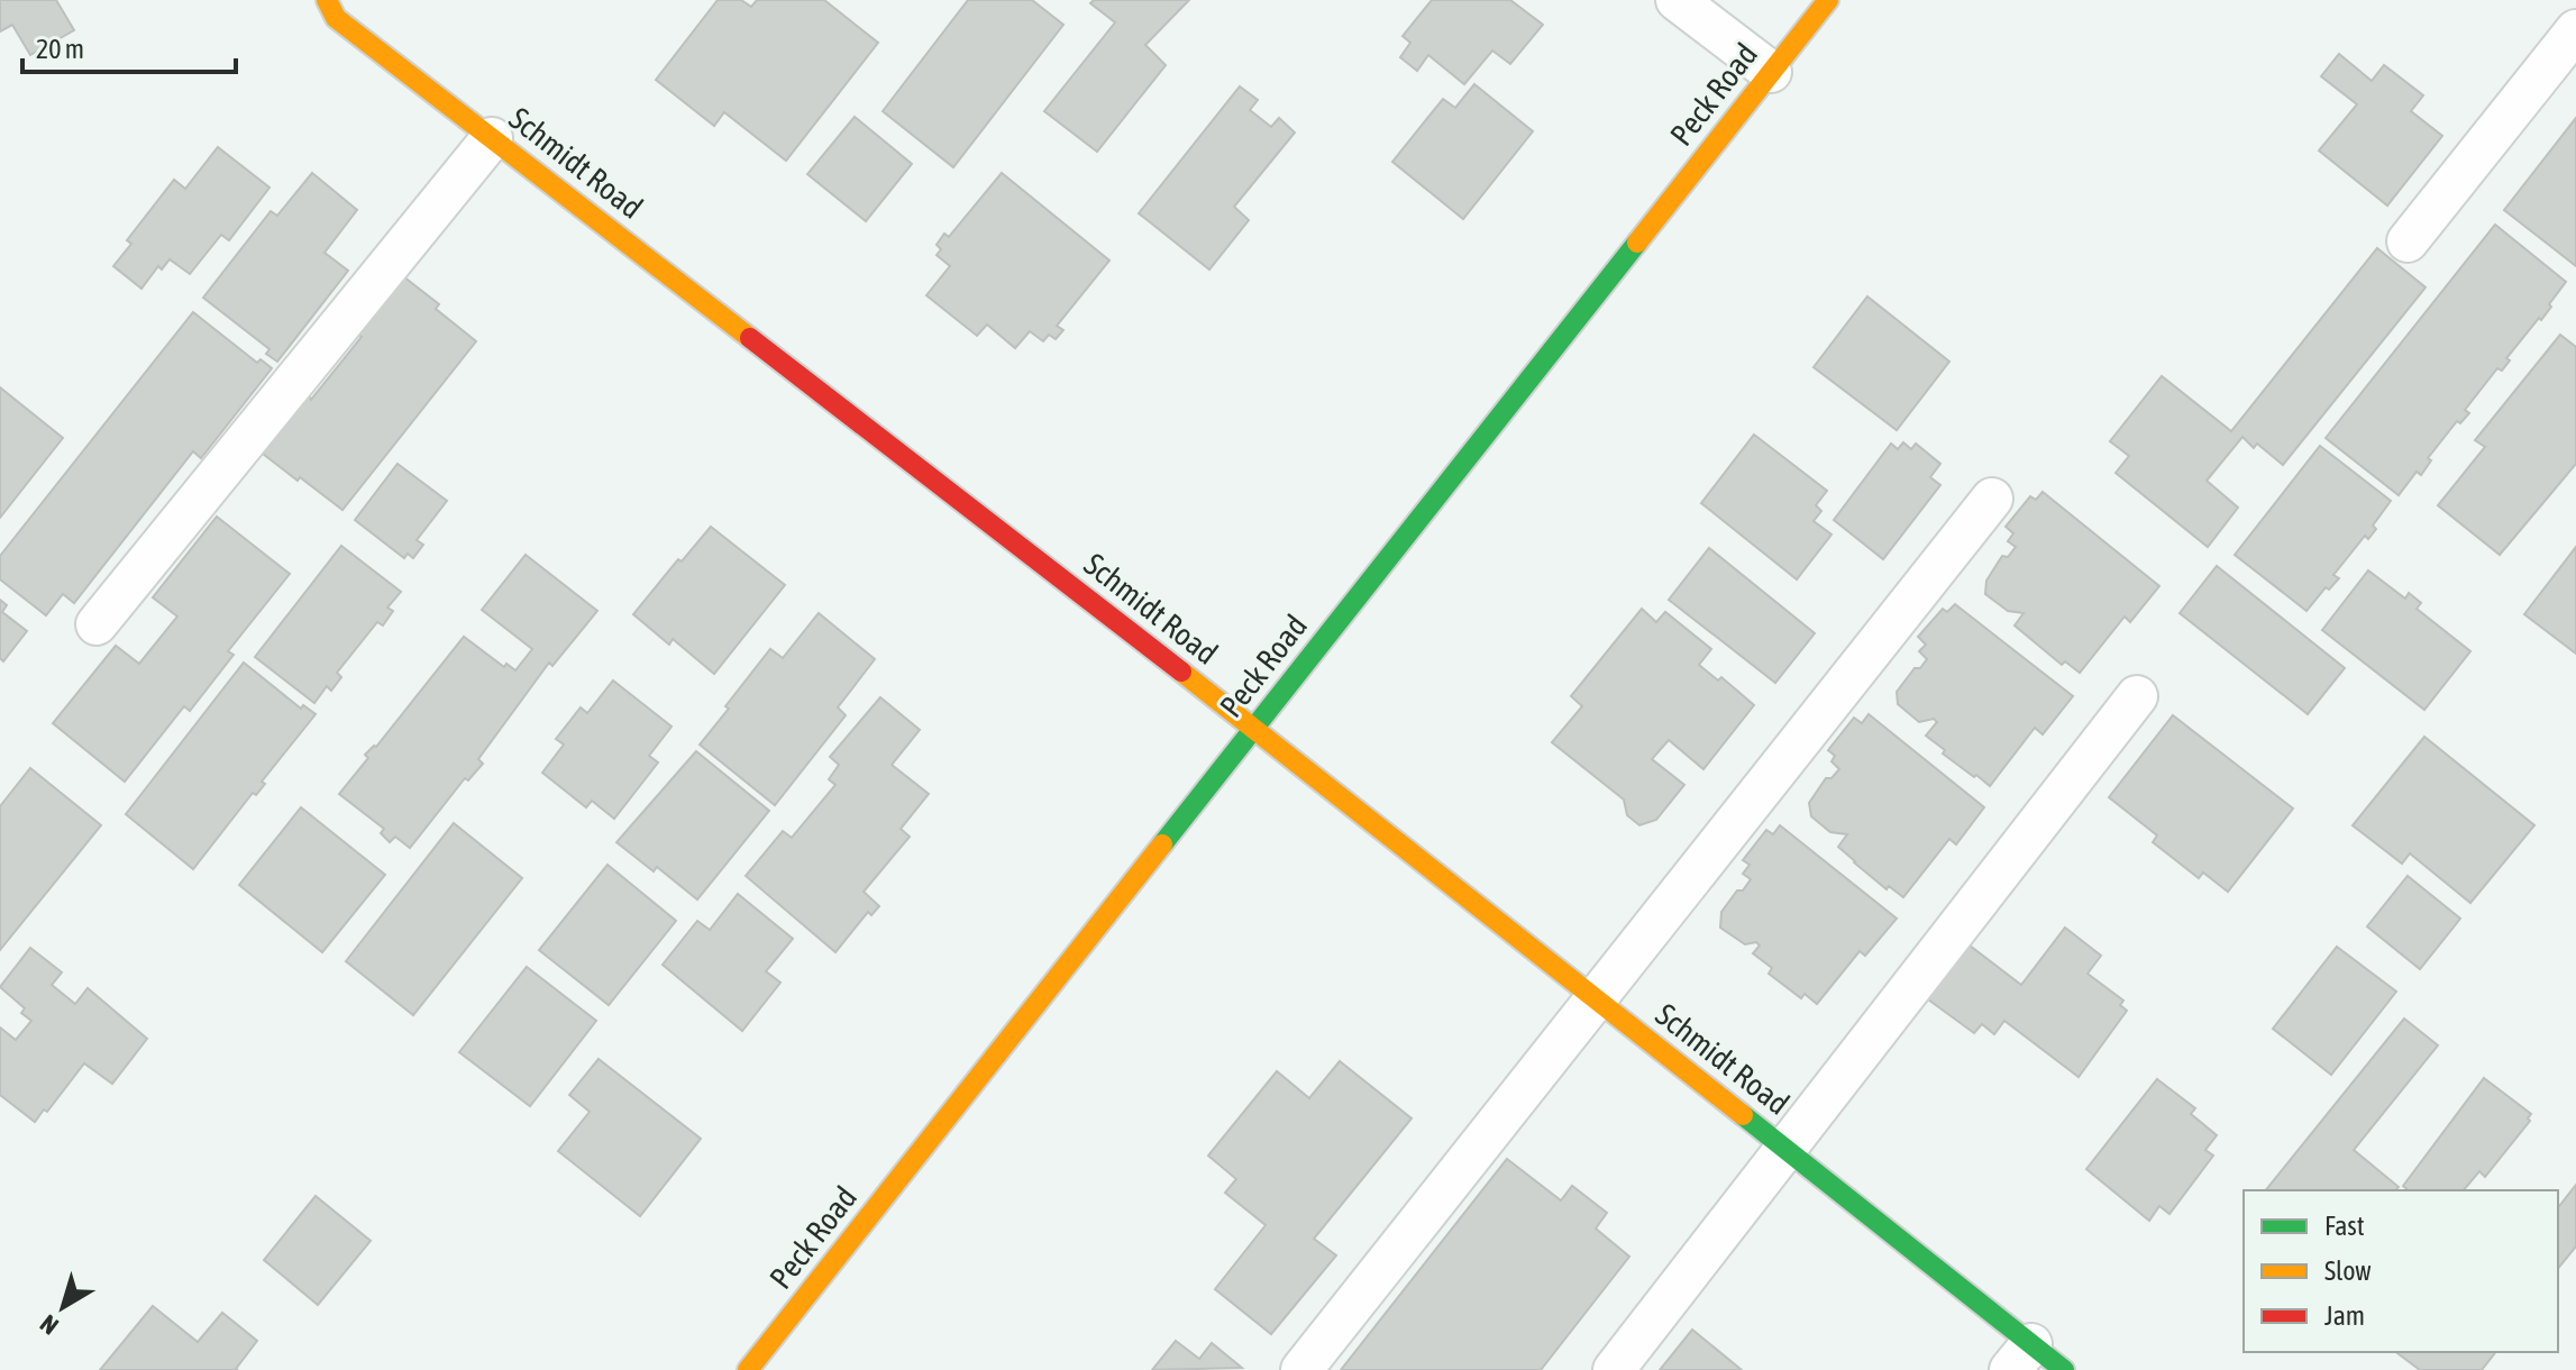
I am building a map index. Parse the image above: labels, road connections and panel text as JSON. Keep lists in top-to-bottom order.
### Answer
{
  "streets": {
    "street": ["Peck Road", "Schmidt Road"]
  },
  "crossings": [
    ["Peck Road", "Schmidt Road"]
  ],
  "legend": ["Fast", "Slow", "Jam"],
  "scale_bar": "20 m",
  "north": "bottom left"
}
